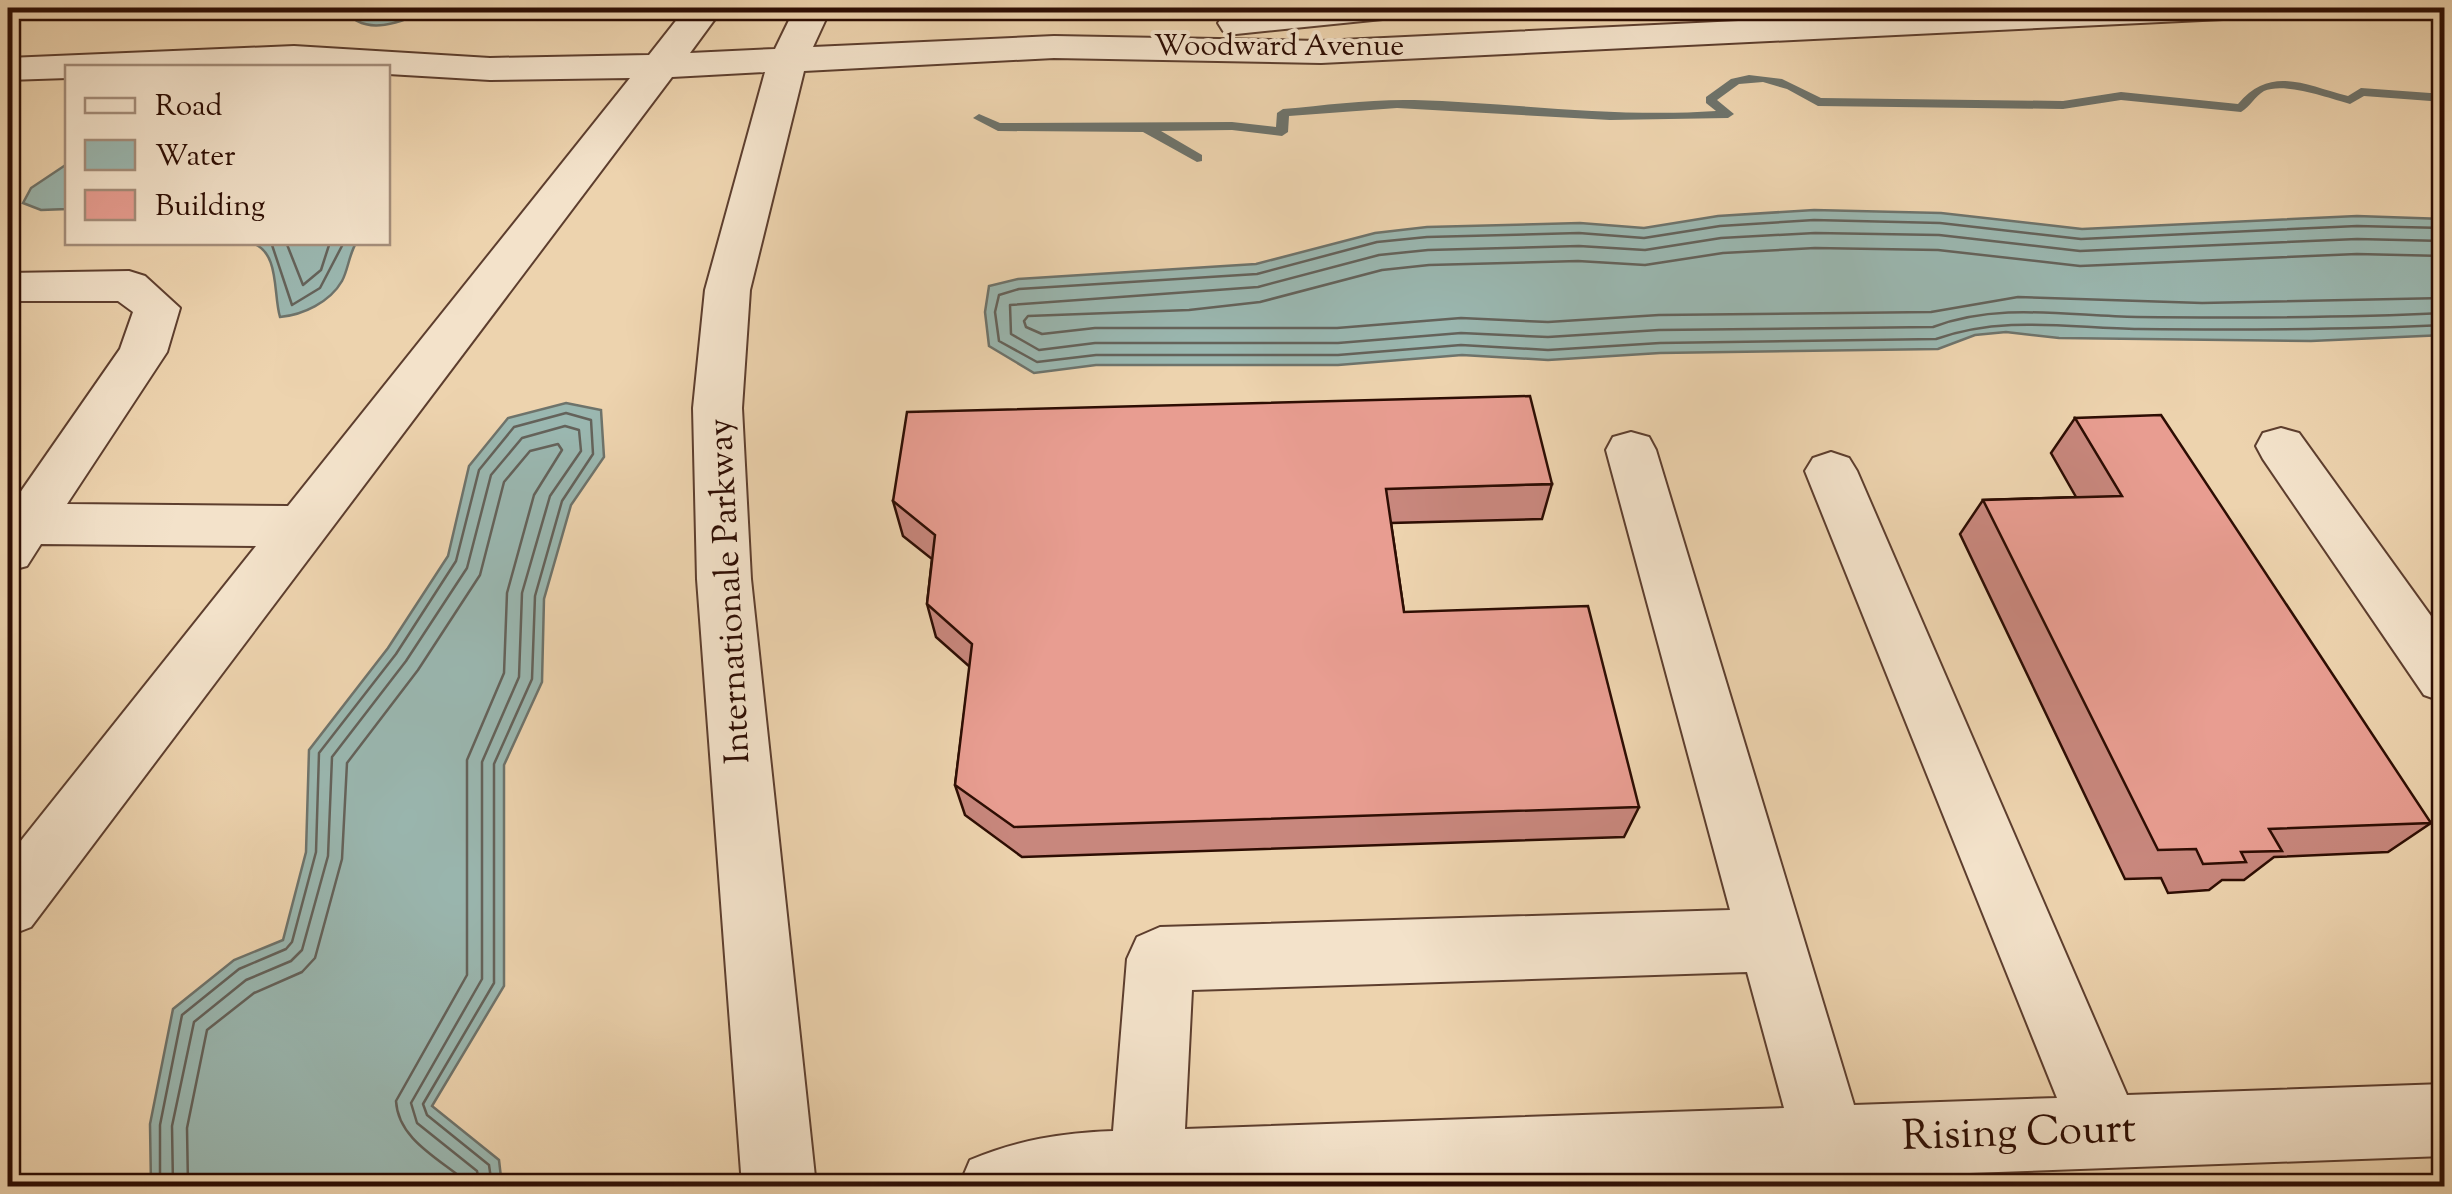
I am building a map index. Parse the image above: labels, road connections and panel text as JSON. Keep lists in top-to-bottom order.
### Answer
{
  "streets": {
    "street": ["Woodward Avenue", "Internationale Parkway", "Rising Court"]
  },
  "crossings": [
    ["Woodward Avenue", "Internationale Parkway"]
  ],
  "legend": ["Road", "Water", "Building"]
}
